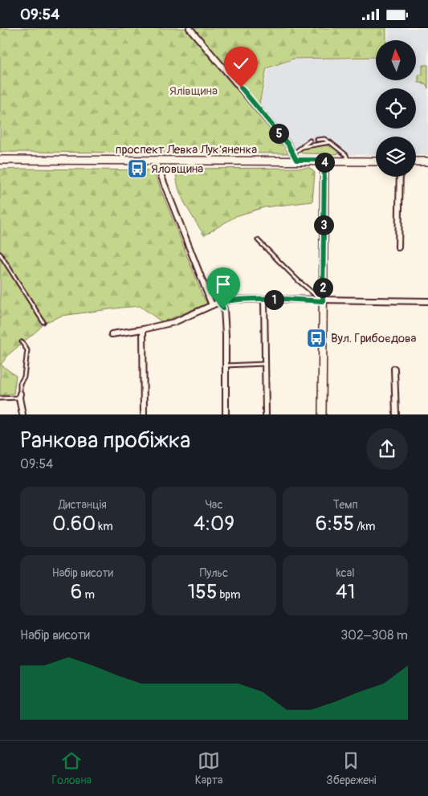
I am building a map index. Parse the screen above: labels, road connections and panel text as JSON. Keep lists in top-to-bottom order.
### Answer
{
  "streets": {
    "main road": ["проспект Левка Лукʼяненка"]
  },
  "parks": ["Ялівщина"],
  "places": {
    "bus stop": ["Яловщина", "Вул. Грибоєдова"]
  },
  "north": "top",
  "page": {
    "status": "09:54",
    "pins": [
      "5",
      "4",
      "3",
      "2",
      "1"
    ],
    "heading": ["Ранкова пробіжка", "09:54"],
    "stats": [
      ["Дистанція", "0.60 km"],
      ["Час", "4:09"],
      ["Темп", "6:55 /km"],
      ["Набір висоти", "6 m"],
      ["Пульс", "155 bpm"],
      ["kcal", "41"]
    ],
    "chart": ["Набір висоти", "302–308 m"],
    "tabs": ["Головна", "Карта", "Збережені"]
  }
}
